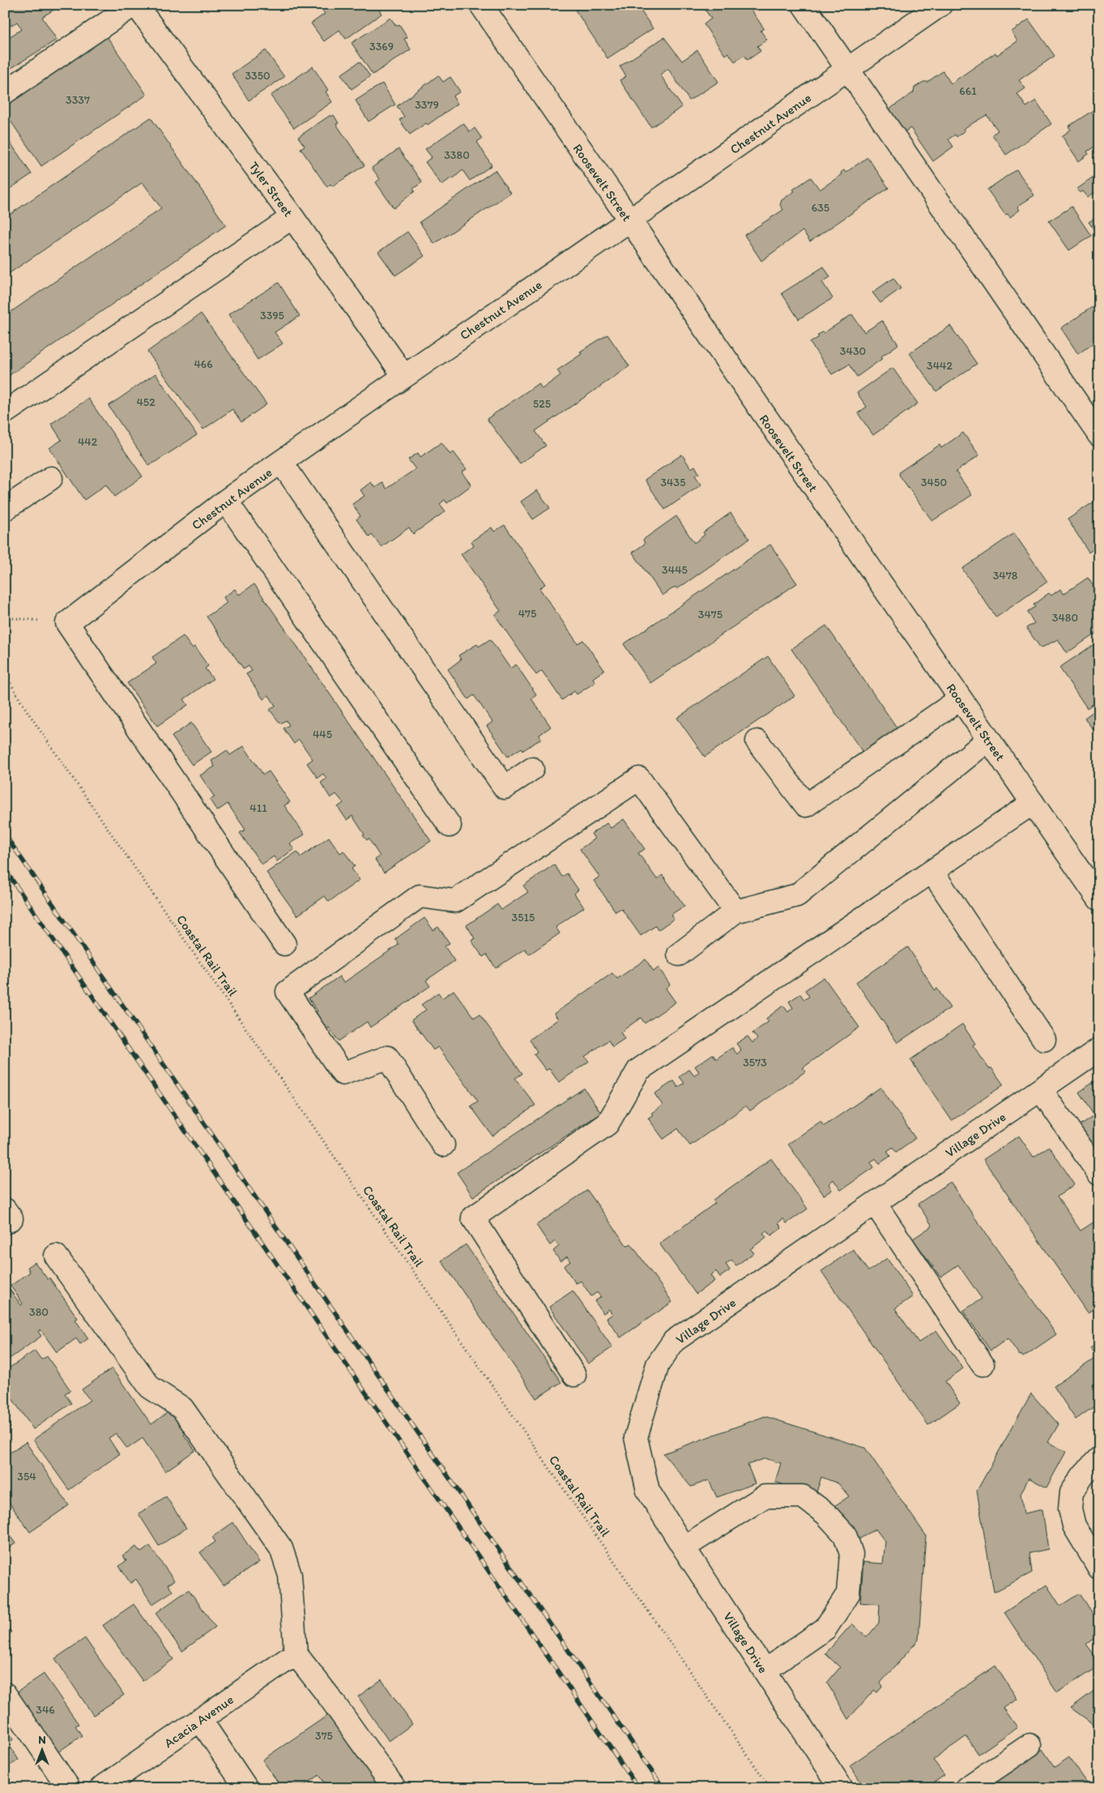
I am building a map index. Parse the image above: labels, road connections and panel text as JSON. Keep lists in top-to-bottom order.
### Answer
{
  "streets": {
    "street": [
      "Chestnut Avenue",
      "Roosevelt Street",
      "Tyler Street",
      "Village Drive",
      "Acacia Avenue"
    ],
    "path": ["Coastal Rail Trail"]
  },
  "crossings": [
    ["Chestnut Avenue", "Roosevelt Street"],
    ["Chestnut Avenue", "Tyler Street"]
  ],
  "house_numbers": [
    "3369",
    "3350",
    "661",
    "3337",
    "3379",
    "3380",
    "635",
    "3395",
    "3430",
    "466",
    "3442",
    "452",
    "525",
    "442",
    "3435",
    "3450",
    "3445",
    "3478",
    "475",
    "3475",
    "3480",
    "445",
    "411",
    "3515",
    "3573",
    "380",
    "354",
    "346",
    "375"
  ],
  "north": "top"
}
